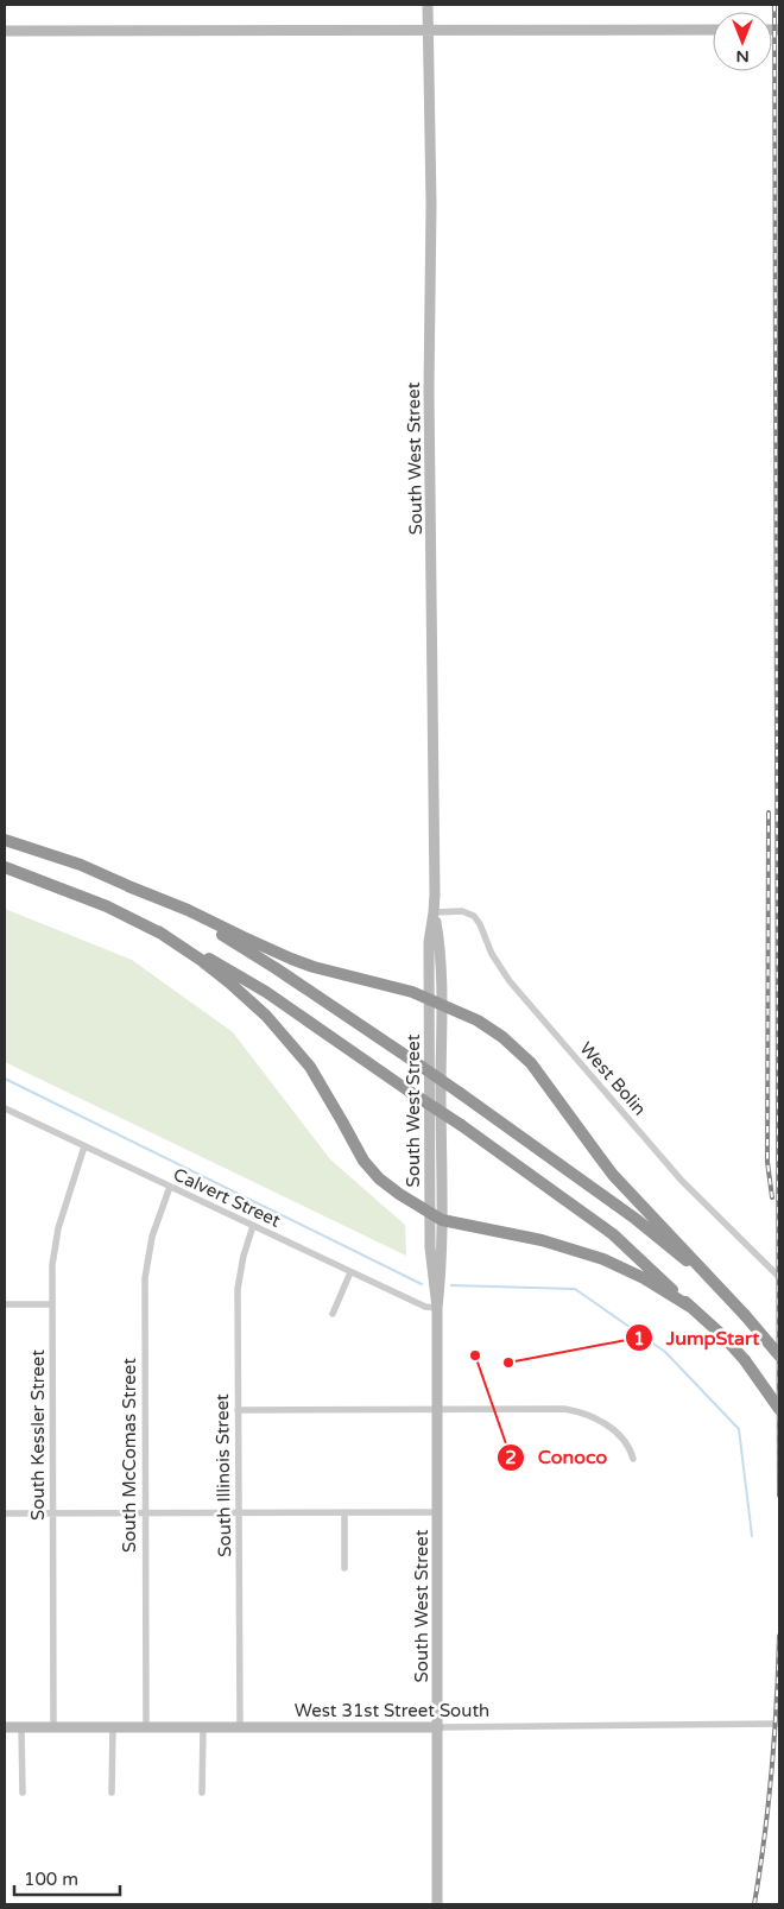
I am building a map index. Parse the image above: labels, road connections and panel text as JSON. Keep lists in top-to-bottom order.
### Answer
{
  "streets": {
    "street": [
      "South West Street",
      "West Bolin",
      "Calvert Street",
      "South Kessler Street",
      "South McComas Street",
      "South Illinois Street",
      "West 31st Street South"
    ]
  },
  "crossings": [
    ["South West Street", "West Bolin"],
    ["South West Street", "Calvert Street"],
    ["South West Street", "West 31st Street South"],
    ["Calvert Street", "South Kessler Street"],
    ["Calvert Street", "South McComas Street"],
    ["Calvert Street", "South Illinois Street"],
    ["South Kessler Street", "West 31st Street South"],
    ["South McComas Street", "West 31st Street South"],
    ["South Illinois Street", "West 31st Street South"]
  ],
  "places": ["Conoco", "JumpStart"],
  "scale_bar": "100 m",
  "north": "bottom"
}
